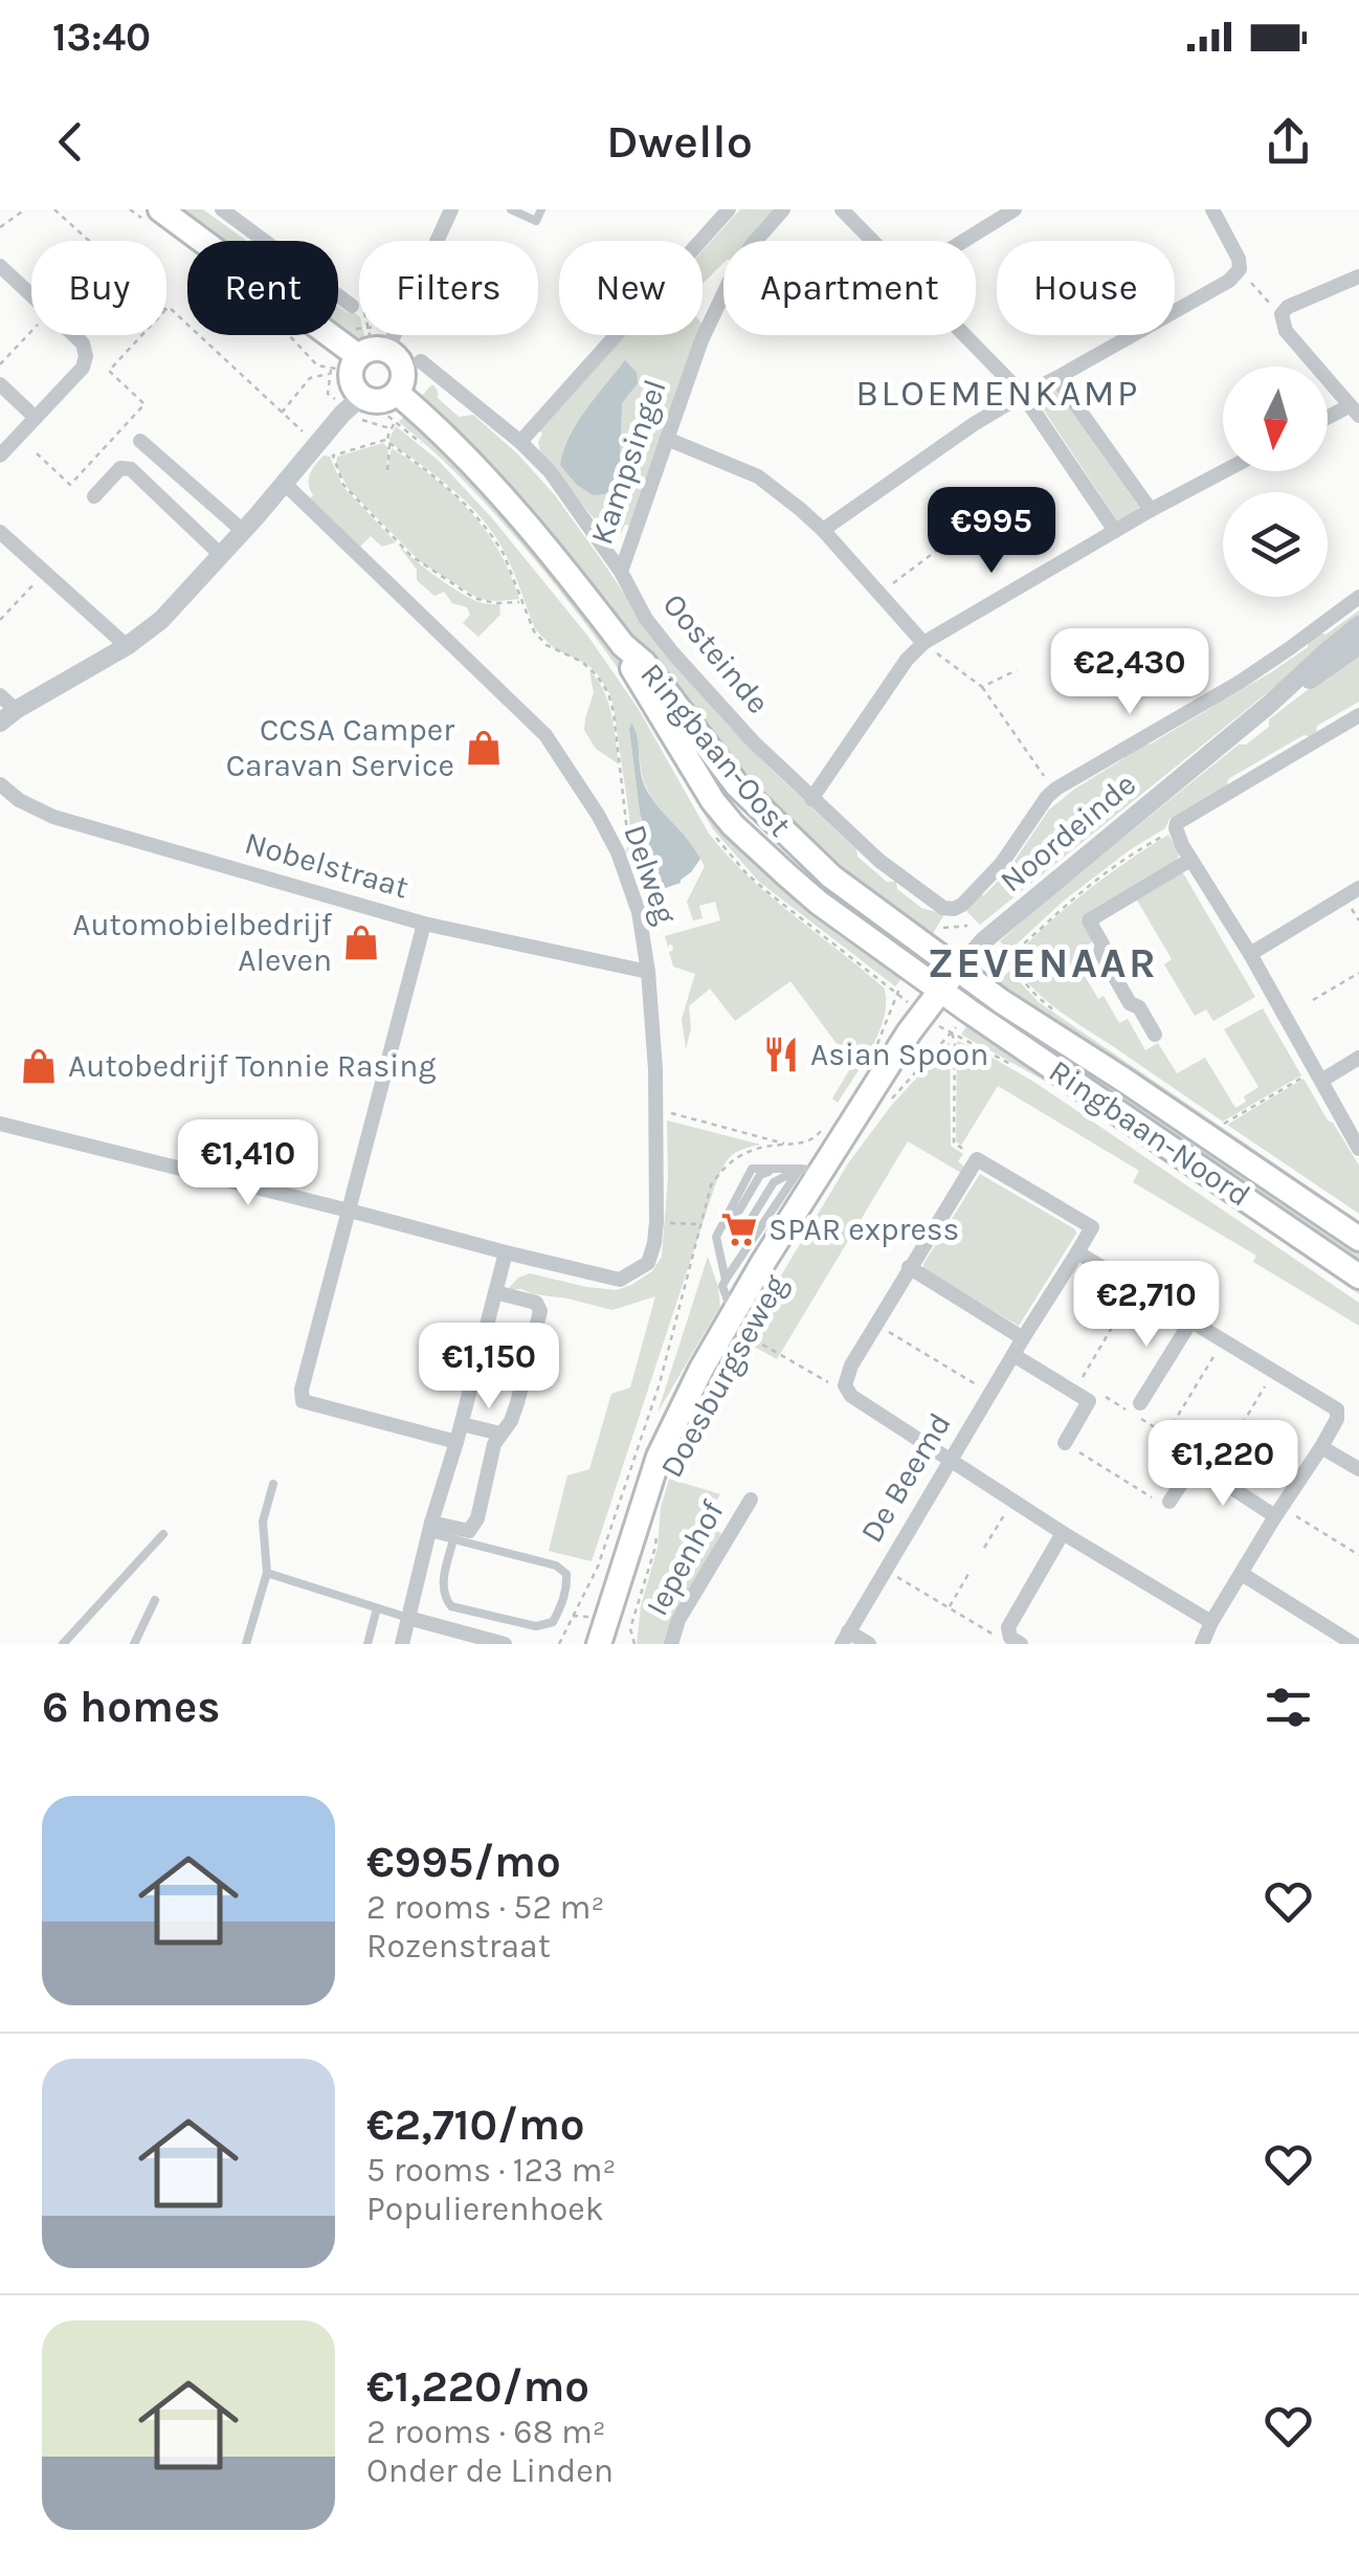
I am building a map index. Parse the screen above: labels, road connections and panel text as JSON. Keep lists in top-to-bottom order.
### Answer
{
  "streets": {
    "main road": ["Ringbaan-Oost", "Ringbaan-Noord", "Doesburgseweg"],
    "street": [
      "Kampsingel",
      "Oosteinde",
      "Noordeinde",
      "Nobelstraat",
      "Delweg",
      "De Beemd",
      "Iepenhof"
    ]
  },
  "crossings": [
    ["Kampsingel", "Oosteinde"],
    ["Oosteinde", "Noordeinde"],
    ["Oosteinde", "Ringbaan-Noord"],
    ["Ringbaan-Oost", "Noordeinde"],
    ["Ringbaan-Oost", "Ringbaan-Noord"],
    ["Ringbaan-Oost", "Doesburgseweg"],
    ["Noordeinde", "Ringbaan-Noord"],
    ["Noordeinde", "Doesburgseweg"],
    ["Nobelstraat", "Delweg"],
    ["Ringbaan-Noord", "Doesburgseweg"]
  ],
  "districts": ["BLOEMENKAMP", "ZEVENAAR"],
  "places": {
    "shop": ["CCSA Camper Caravan Service", "Automobielbedrijf Aleven", "Autobedrijf Tonnie Rasing"],
    "restaurant": ["Asian Spoon"],
    "supermarket": ["SPAR express"]
  },
  "north": "bottom",
  "page": {
    "status": "13:40",
    "header": "Dwello",
    "chip": [
      "Buy",
      "Rent",
      "Filters",
      "New",
      "Apartment",
      "House"
    ],
    "price": [
      "€995",
      "€2,430",
      "€1,410",
      "€2,710",
      "€1,150",
      "€1,220"
    ],
    "heading": "6 homes",
    "list": [
      {
        "name": "€995/mo",
        "note": "2 rooms · 52 m² · Rozenstraat"
      },
      {
        "name": "€2,710/mo",
        "note": "5 rooms · 123 m² · Populierenhoek"
      },
      {
        "name": "€1,220/mo",
        "note": "2 rooms · 68 m² · Onder de Linden"
      }
    ]
  }
}
